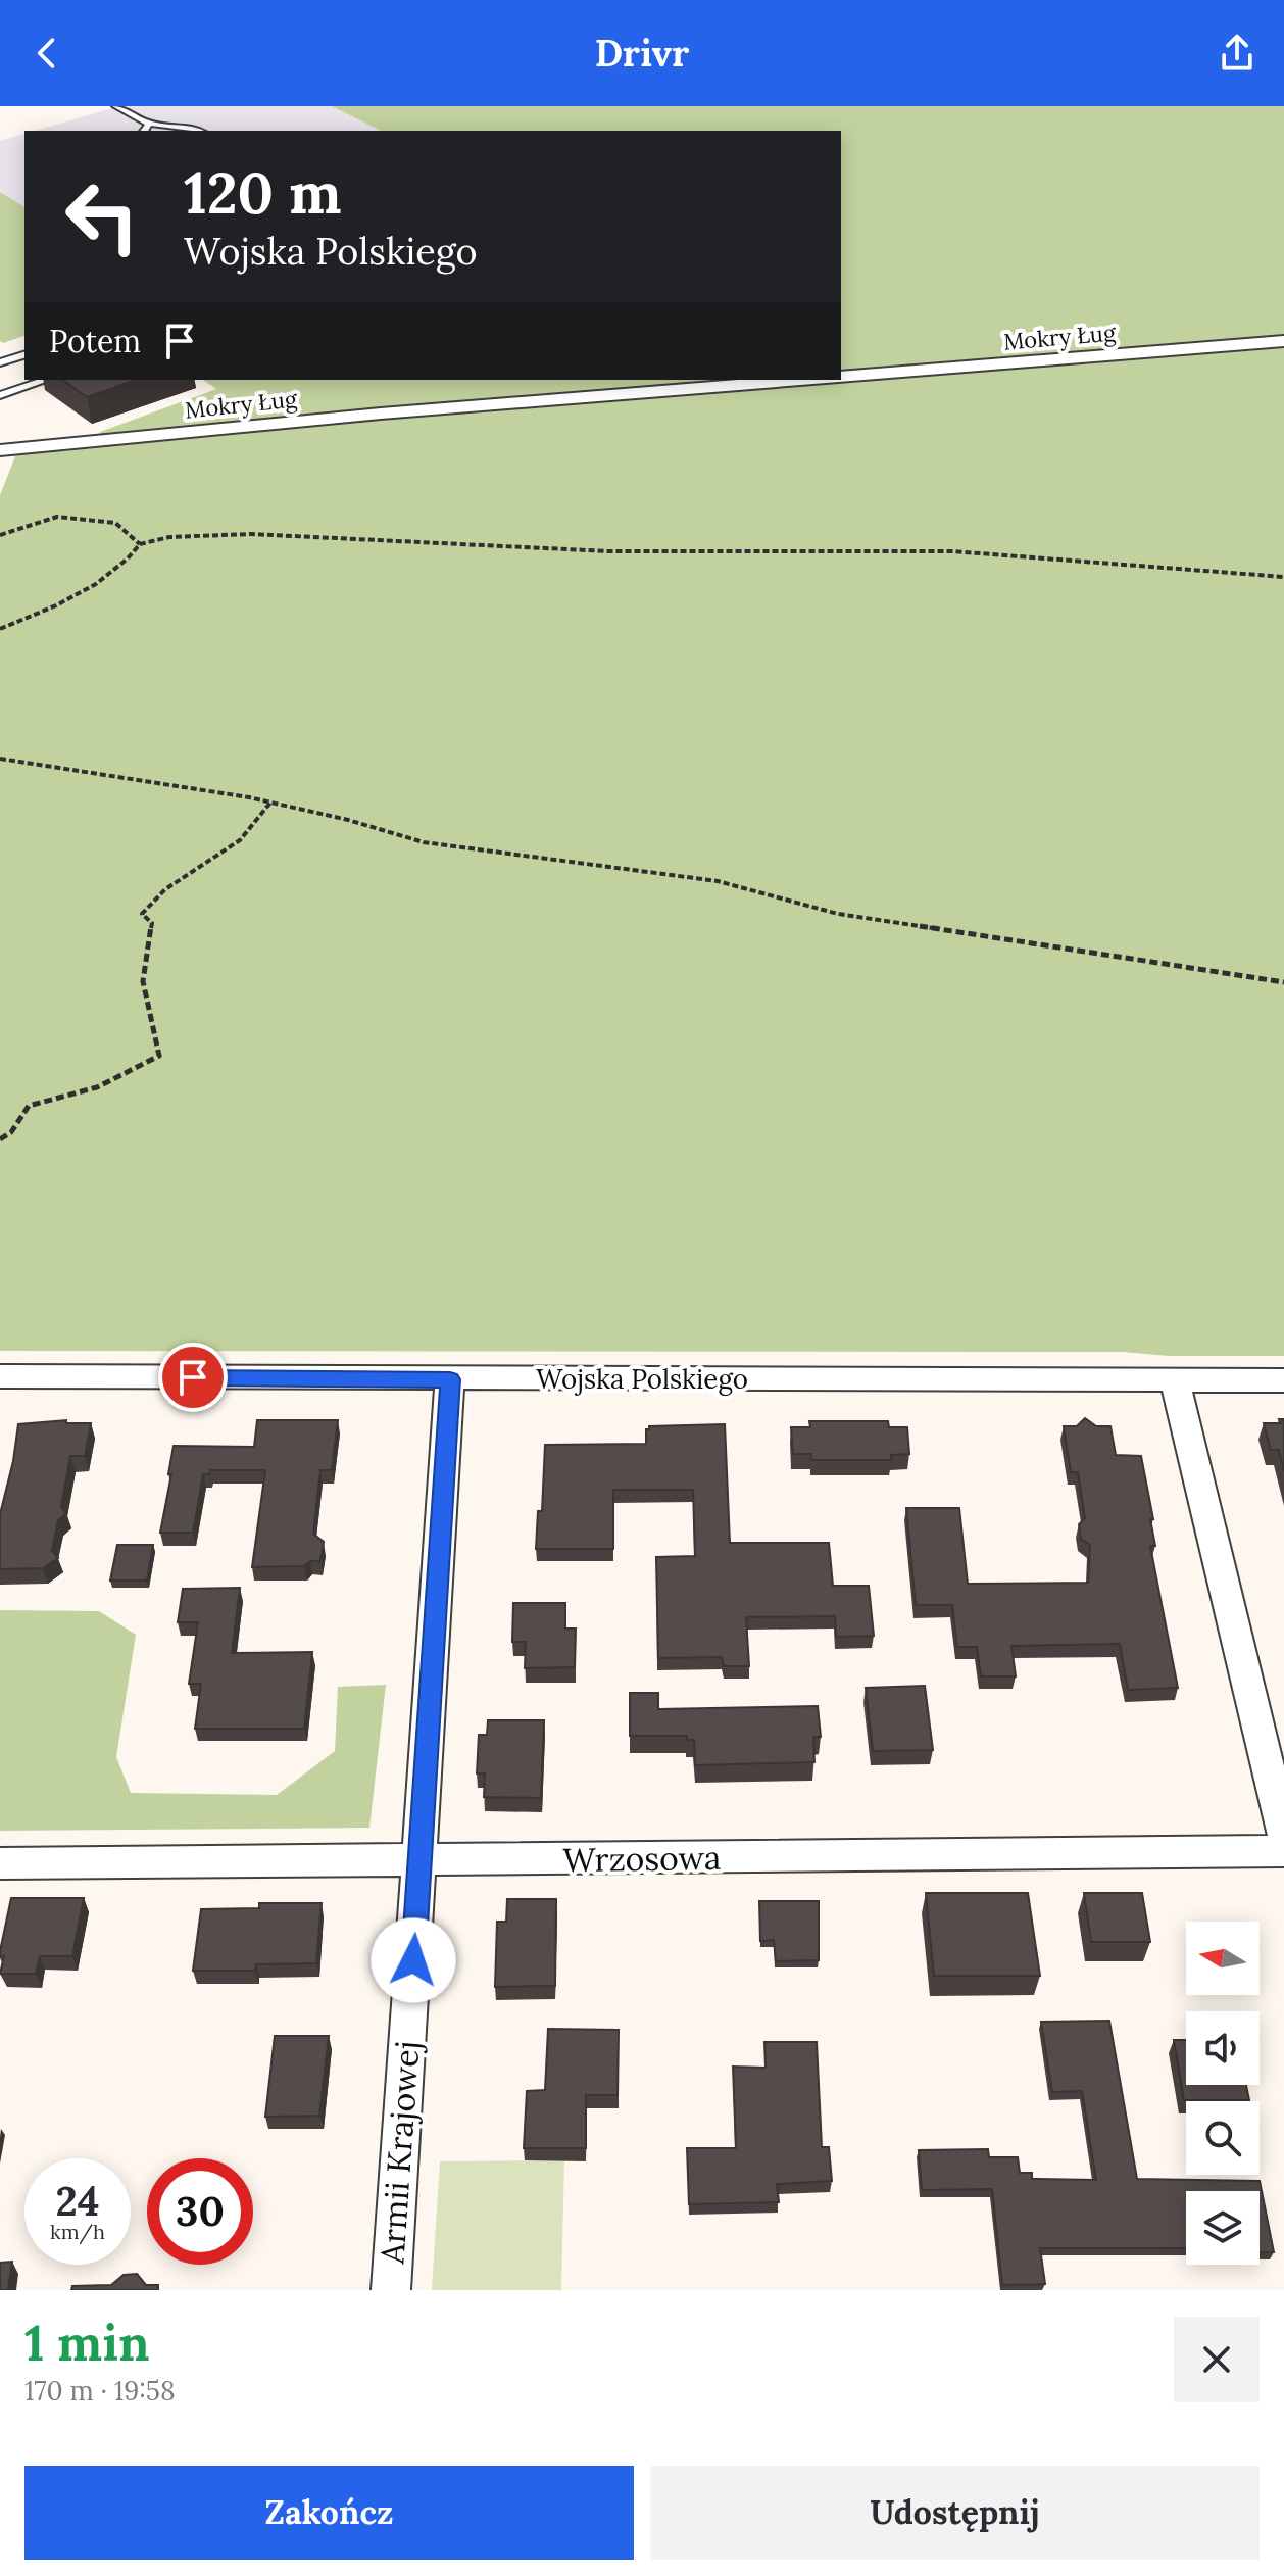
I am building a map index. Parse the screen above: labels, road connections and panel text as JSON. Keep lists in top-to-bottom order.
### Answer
{
  "streets": {
    "street": [
      "Mokry Ług",
      "Wojska Polskiego",
      "Wrzosowa",
      "Armii Krajowej"
    ]
  },
  "crossings": [
    ["Wojska Polskiego", "Armii Krajowej"],
    ["Wrzosowa", "Armii Krajowej"]
  ],
  "north": "left",
  "page": {
    "header": "Drivr",
    "turn": ["120 m", "Wojska Polskiego"],
    "then": "Potem",
    "speed": "24 km/h",
    "limit": "30",
    "heading": ["1 min", "170 m · 19:58"],
    "buttons": ["Zakończ", "Udostępnij"]
  }
}
